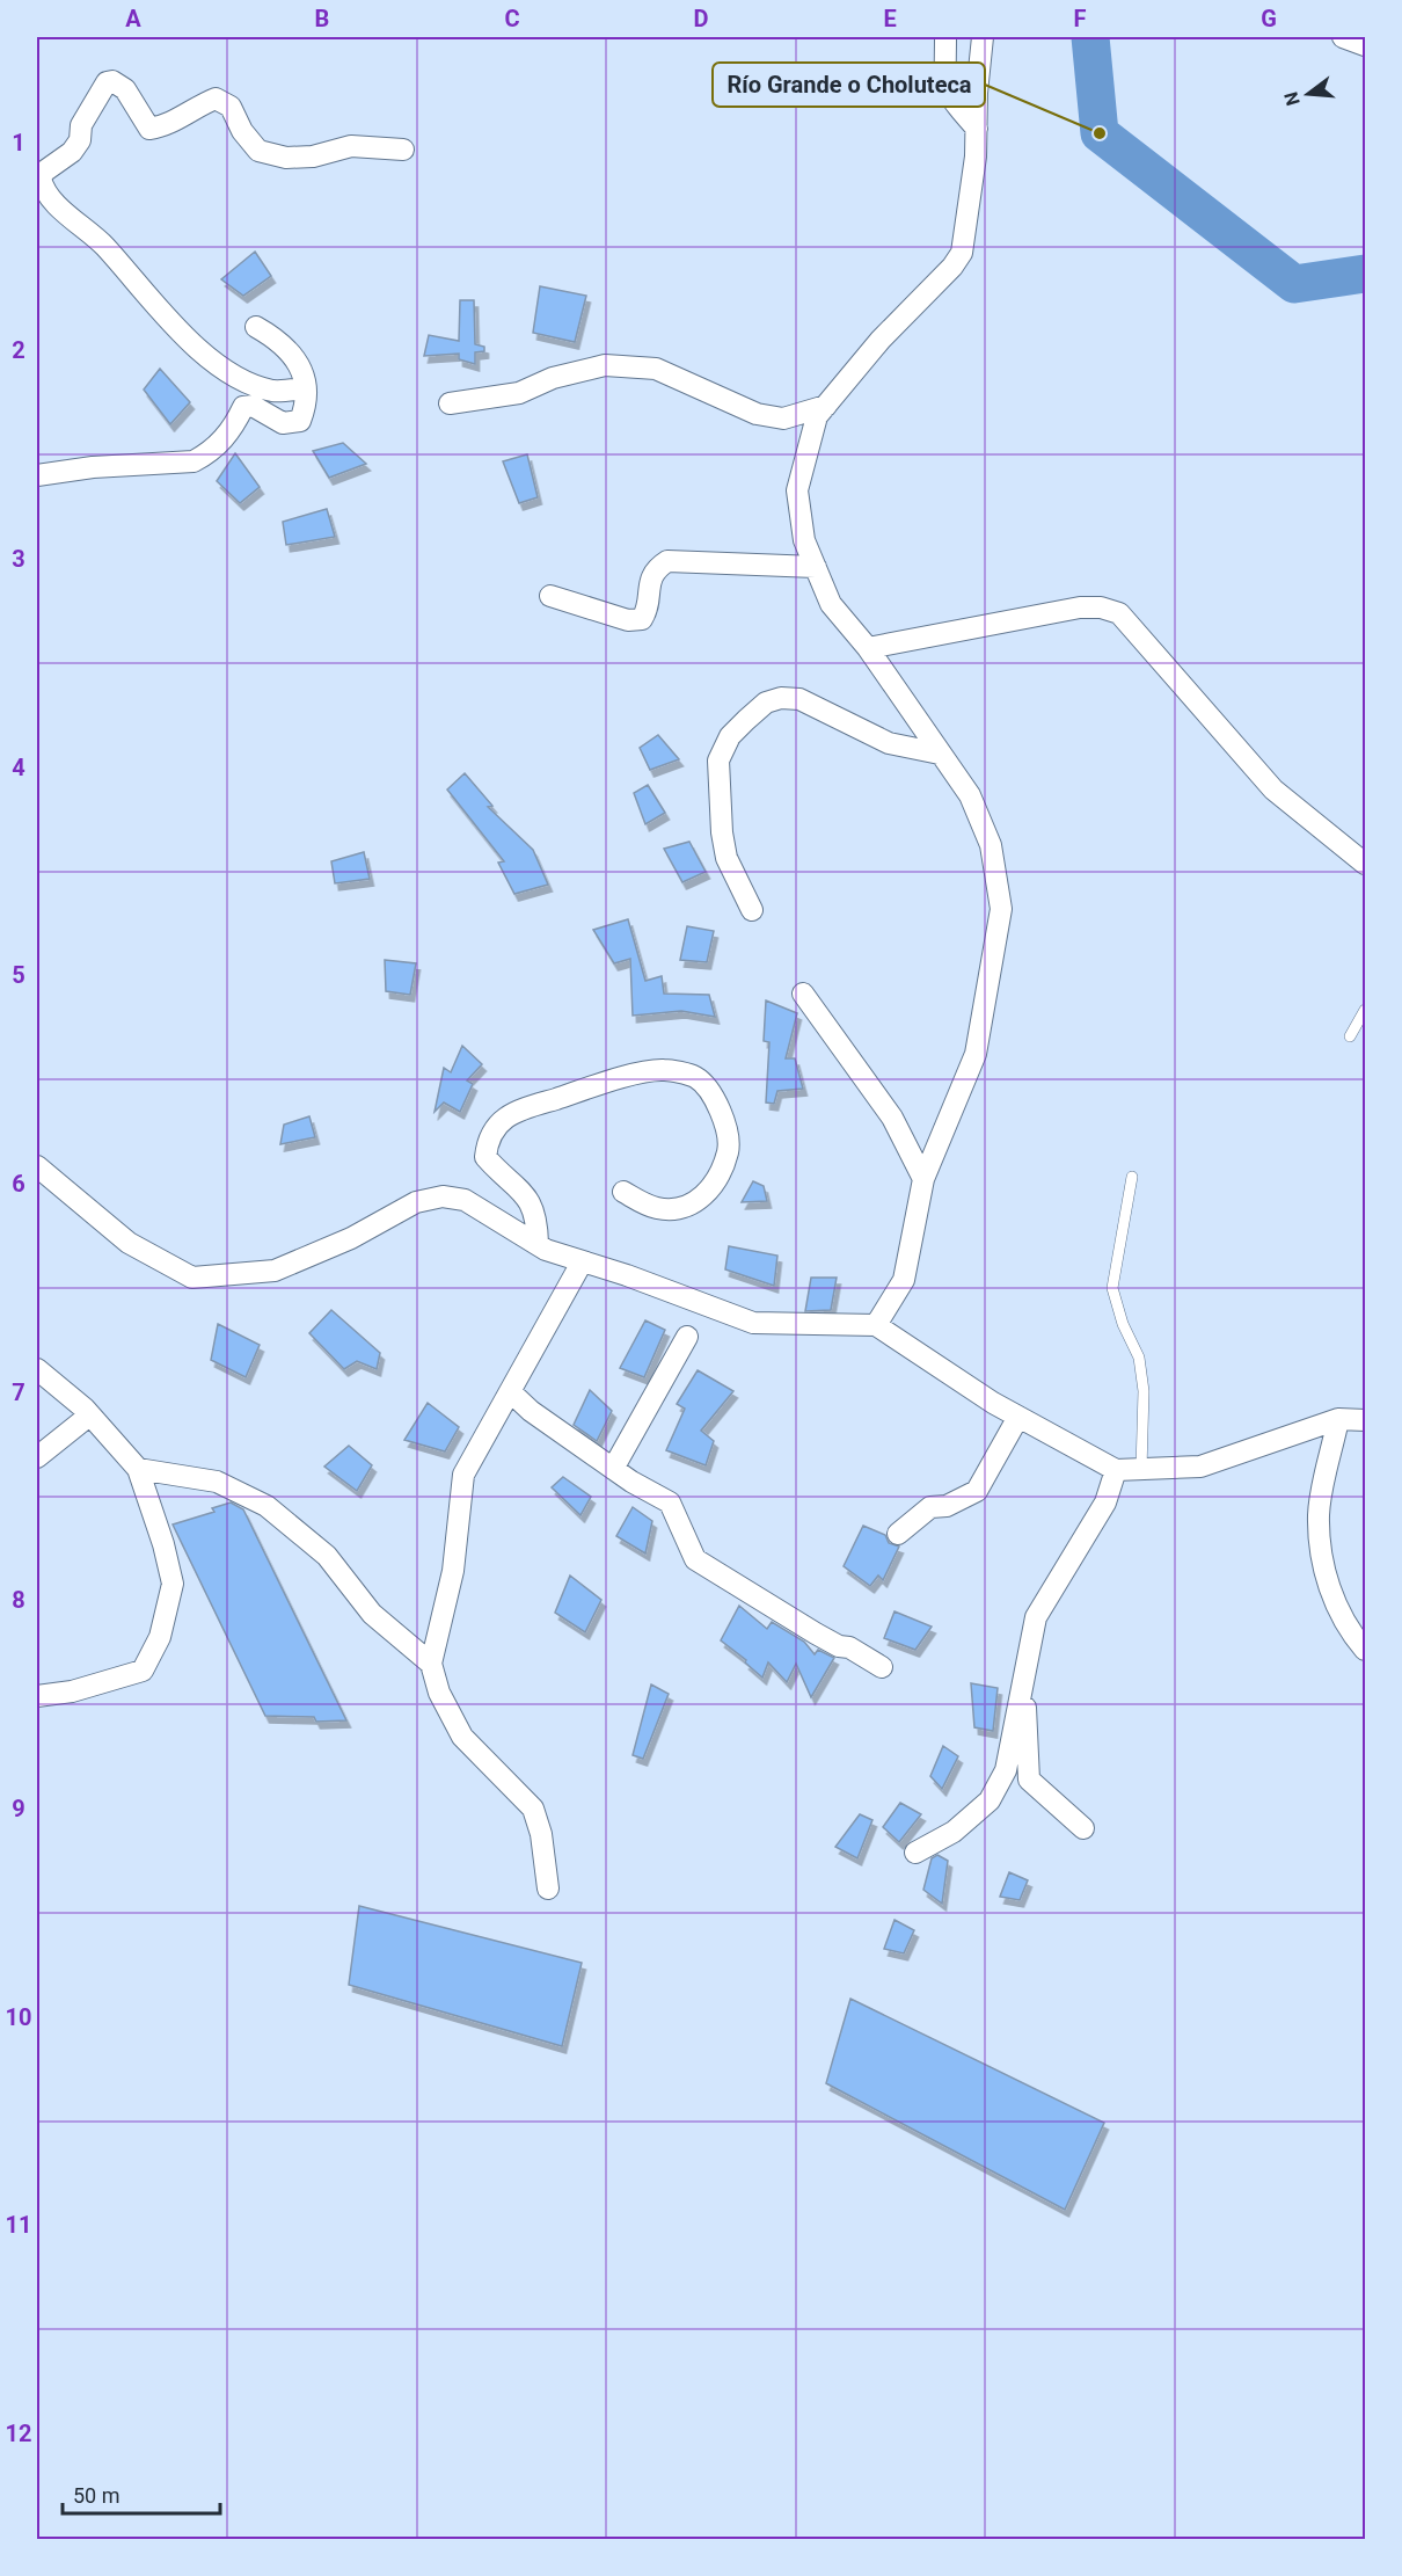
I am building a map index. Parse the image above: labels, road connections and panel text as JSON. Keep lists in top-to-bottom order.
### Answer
{
  "places": ["Río Grande o Choluteca"],
  "scale_bar": "50 m",
  "north": "left",
  "grid": {
    "columns": [
      "A",
      "B",
      "C",
      "D",
      "E",
      "F",
      "G"
    ],
    "rows": [
      "1",
      "2",
      "3",
      "4",
      "5",
      "6",
      "7",
      "8",
      "9",
      "10",
      "11",
      "12"
    ]
  }
}
